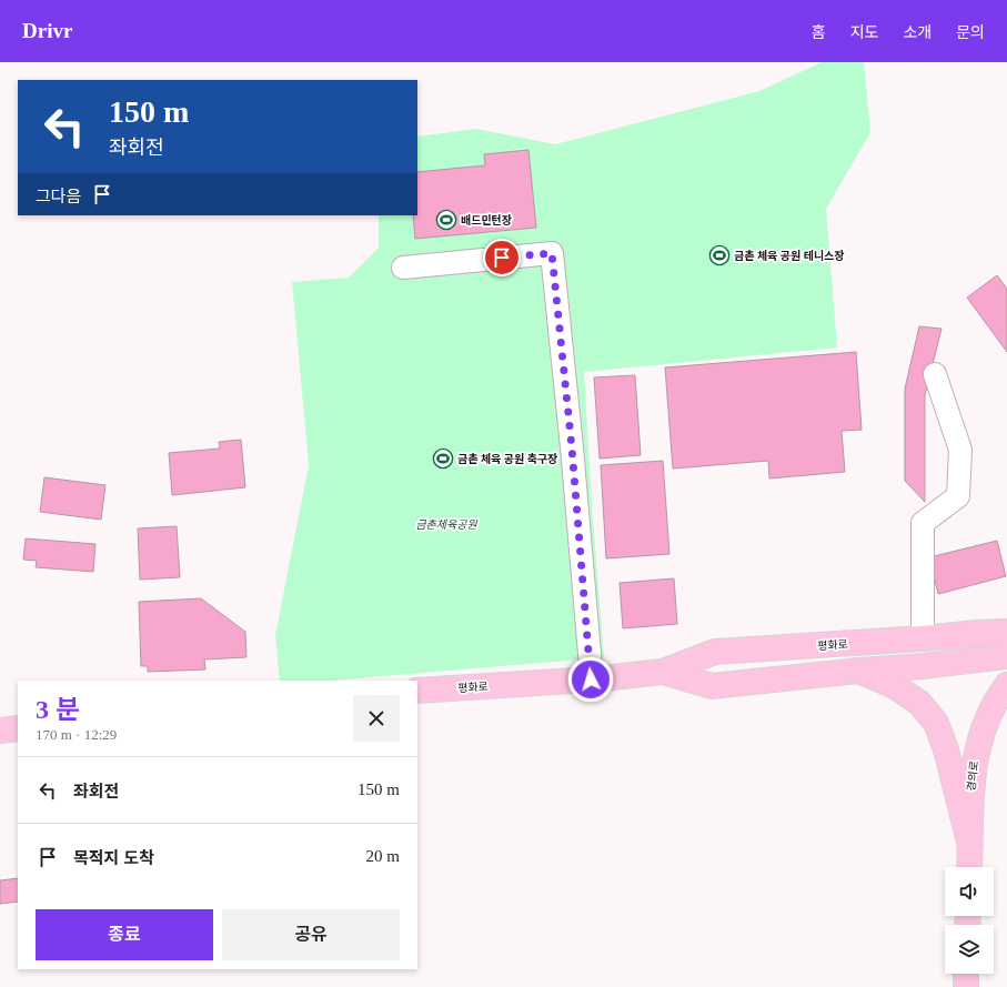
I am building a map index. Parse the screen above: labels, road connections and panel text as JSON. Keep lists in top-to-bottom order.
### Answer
{
  "streets": {
    "main road": ["평화로", "경의로"]
  },
  "parks": ["금촌체육공원"],
  "places": {
    "sports": ["배드민턴장", "금촌 체육 공원 테니스장", "금촌 체육 공원 축구장"]
  },
  "page": {
    "header": "Drivr",
    "nav": [
      "홈",
      "지도",
      "소개",
      "문의"
    ],
    "turn": ["150 m", "좌회전"],
    "then": "그다음",
    "heading": ["3 분", "170 m · 12:29"],
    "list": [
      {
        "name": "좌회전",
        "value": "150 m"
      },
      {
        "name": "목적지 도착",
        "value": "20 m"
      }
    ],
    "buttons": ["종료", "공유"]
  }
}
